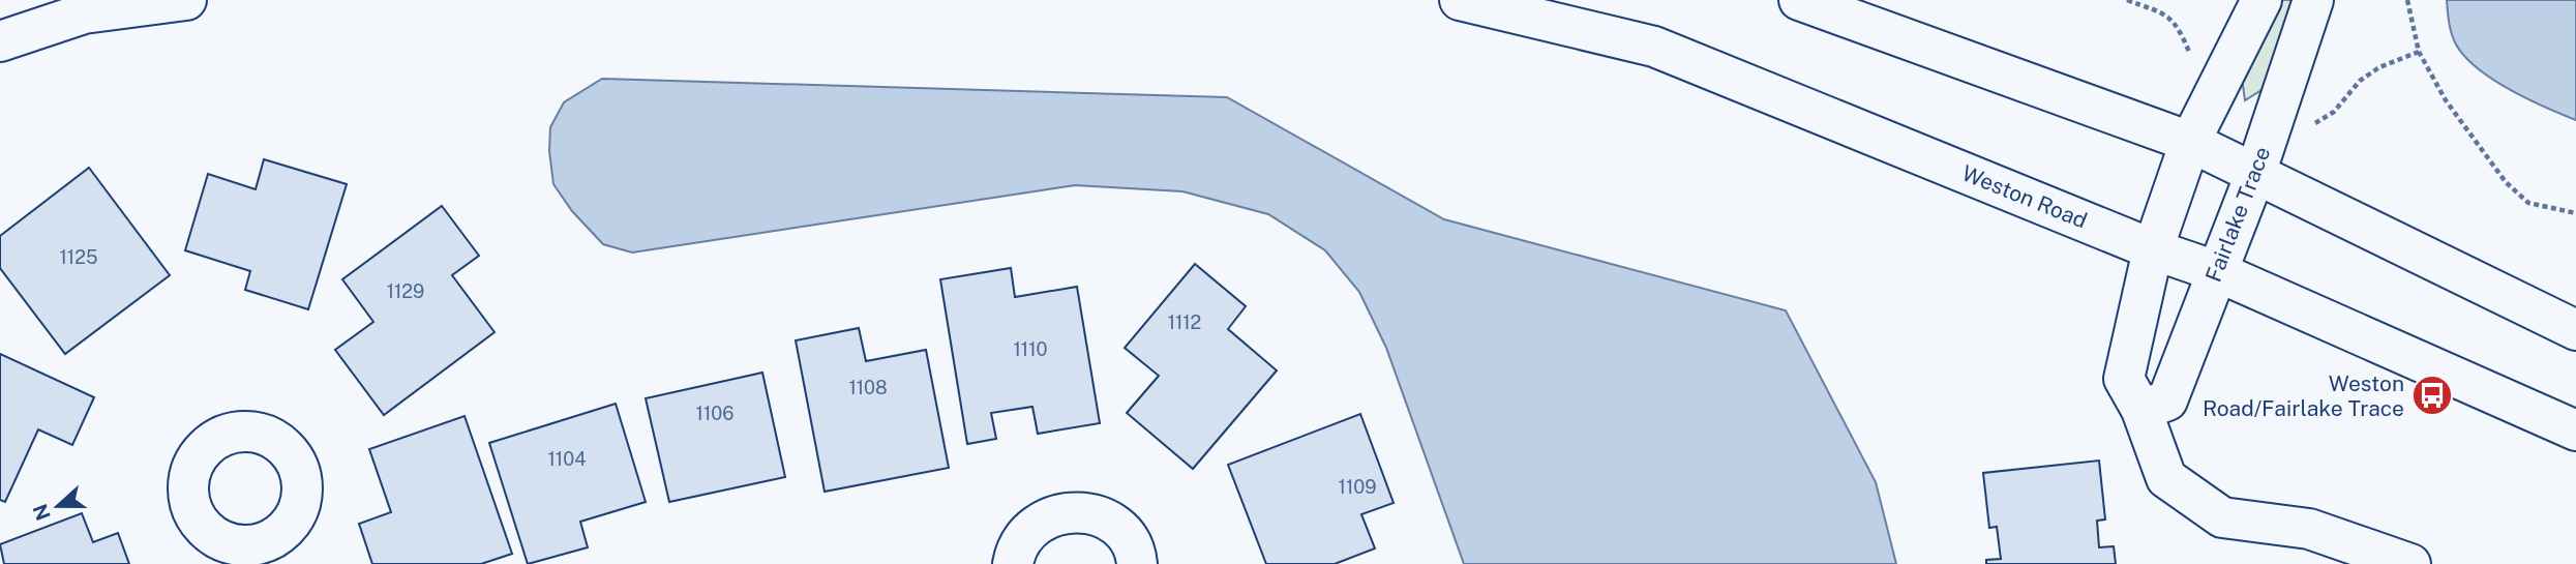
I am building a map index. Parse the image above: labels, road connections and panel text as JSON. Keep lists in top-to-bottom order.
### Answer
{
  "streets": {
    "main road": ["Weston Road", "Fairlake Trace"]
  },
  "crossings": [
    ["Weston Road", "Fairlake Trace"]
  ],
  "places": {
    "bus stop": ["Weston Road/Fairlake Trace"]
  },
  "house_numbers": [
    "1125",
    "1129",
    "1112",
    "1110",
    "1108",
    "1106",
    "1104",
    "1109"
  ],
  "north": "left"
}
